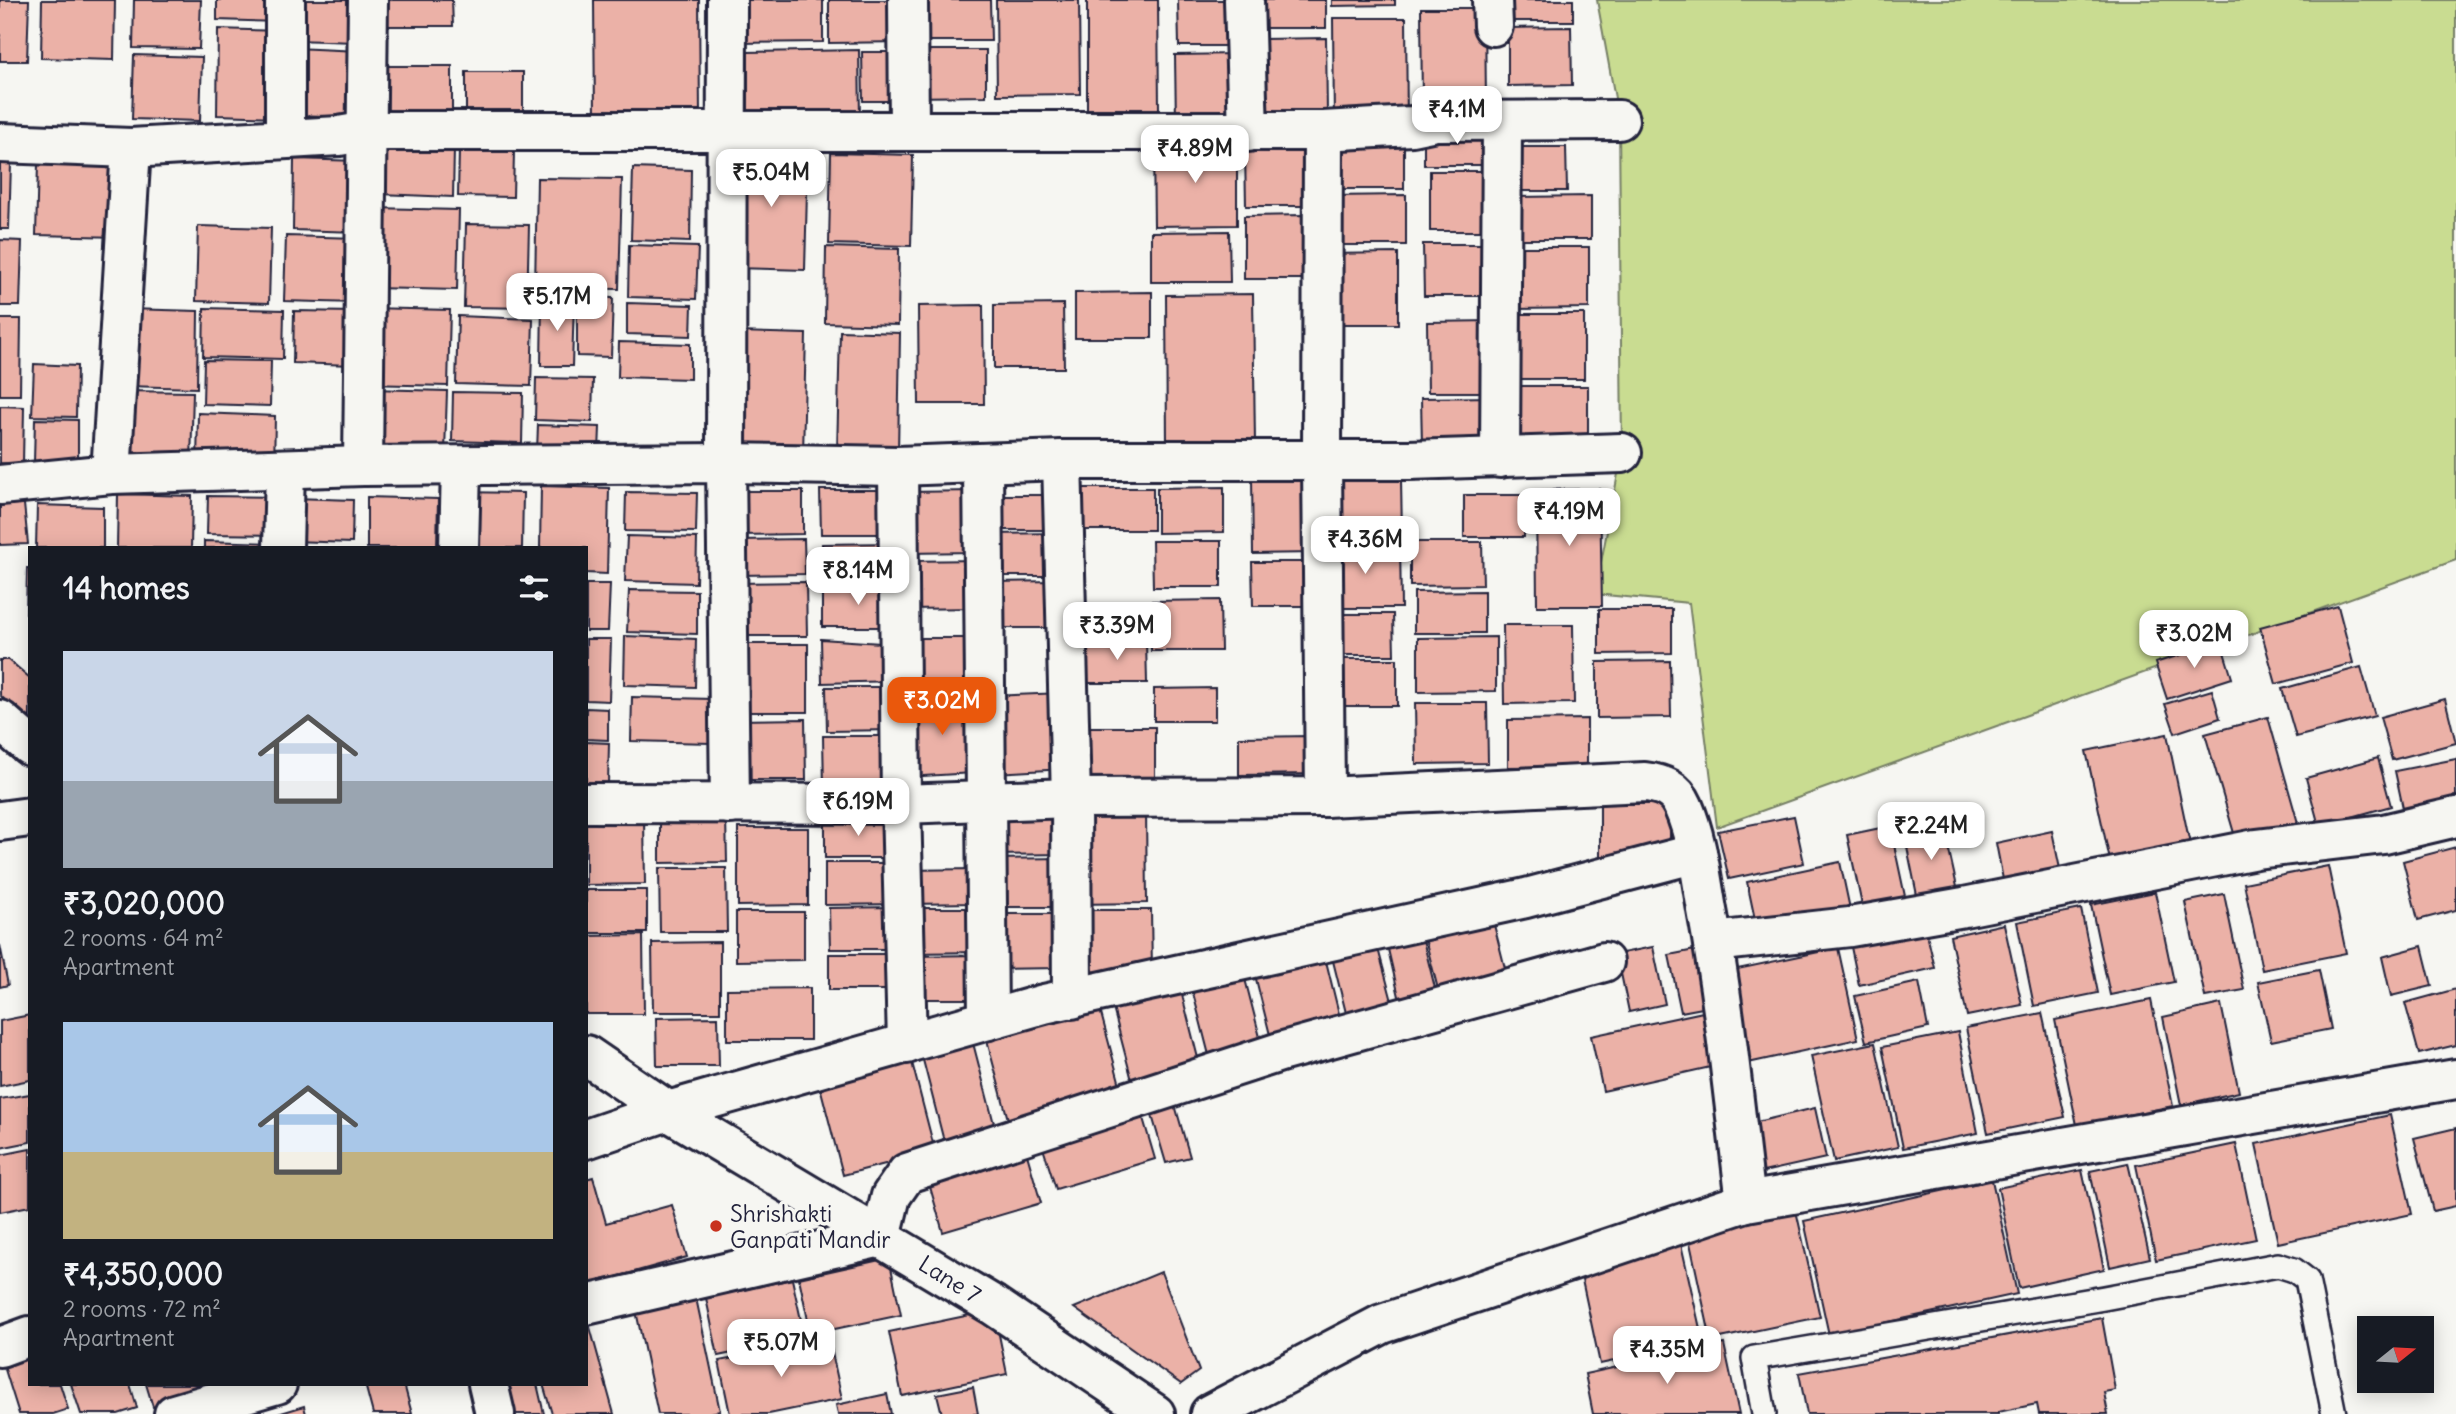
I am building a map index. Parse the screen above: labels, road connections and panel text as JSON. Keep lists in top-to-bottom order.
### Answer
{
  "streets": {
    "street": ["Lane 7"]
  },
  "places": ["Shrishakti Ganpati Mandir"],
  "north": "right",
  "page": {
    "price": [
      "₹4.1M",
      "₹4.89M",
      "₹5.04M",
      "₹5.17M",
      "₹4.19M",
      "₹4.36M",
      "₹8.14M",
      "₹3.39M",
      "₹3.02M",
      "₹3.02M",
      "₹6.19M",
      "₹2.24M",
      "₹5.07M",
      "₹4.35M"
    ],
    "heading": "14 homes",
    "list": [
      {
        "name": "₹3,020,000",
        "note": "2 rooms · 64 m² · Apartment"
      },
      {
        "name": "₹4,350,000",
        "note": "2 rooms · 72 m² · Apartment"
      }
    ]
  }
}
